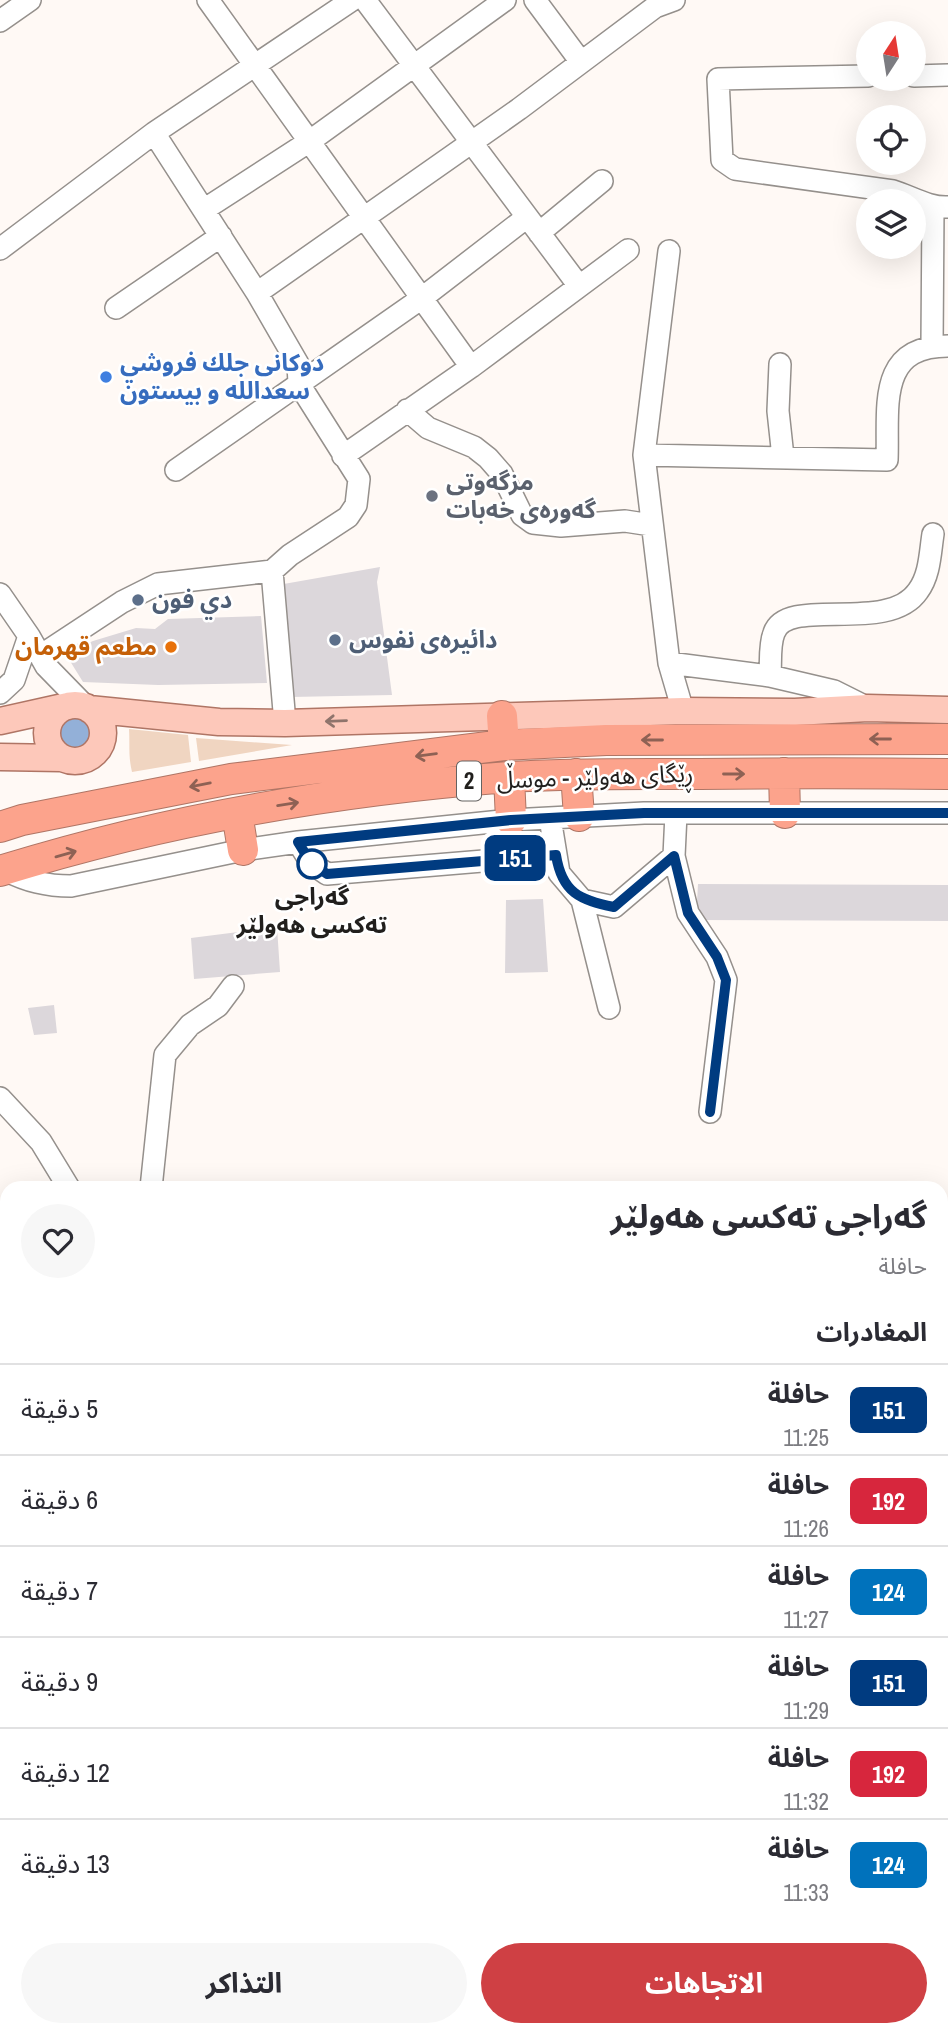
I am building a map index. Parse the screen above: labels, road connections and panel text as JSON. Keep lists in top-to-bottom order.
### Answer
{
  "streets": {
    "highway": ["ڕێگای هەولێر - موسڵ", "2"]
  },
  "places": [
    "دوكانى جلك فروشي سعدالله و بيستون",
    "مزگەوتى گەورەى خەبات",
    "دي فون",
    "دائیرەی نفوس",
    "مطعم قهرمان",
    "گەراجی تەکسی هەولێر"
  ],
  "lines": ["bus line 151"],
  "north": "top",
  "page": {
    "on_map": "151",
    "heading": [
      ["گەراجی تەکسی هەولێر", "حافلة"],
      "المغادرات"
    ],
    "list": [
      {
        "mark": "151",
        "name": "حافلة",
        "note": "11:25",
        "value": "5 دقيقة"
      },
      {
        "mark": "192",
        "name": "حافلة",
        "note": "11:26",
        "value": "6 دقيقة"
      },
      {
        "mark": "124",
        "name": "حافلة",
        "note": "11:27",
        "value": "7 دقيقة"
      },
      {
        "mark": "151",
        "name": "حافلة",
        "note": "11:29",
        "value": "9 دقيقة"
      },
      {
        "mark": "192",
        "name": "حافلة",
        "note": "11:32",
        "value": "12 دقيقة"
      },
      {
        "mark": "124",
        "name": "حافلة",
        "note": "11:33",
        "value": "13 دقيقة"
      }
    ],
    "buttons": ["الاتجاهات", "التذاكر"]
  }
}
